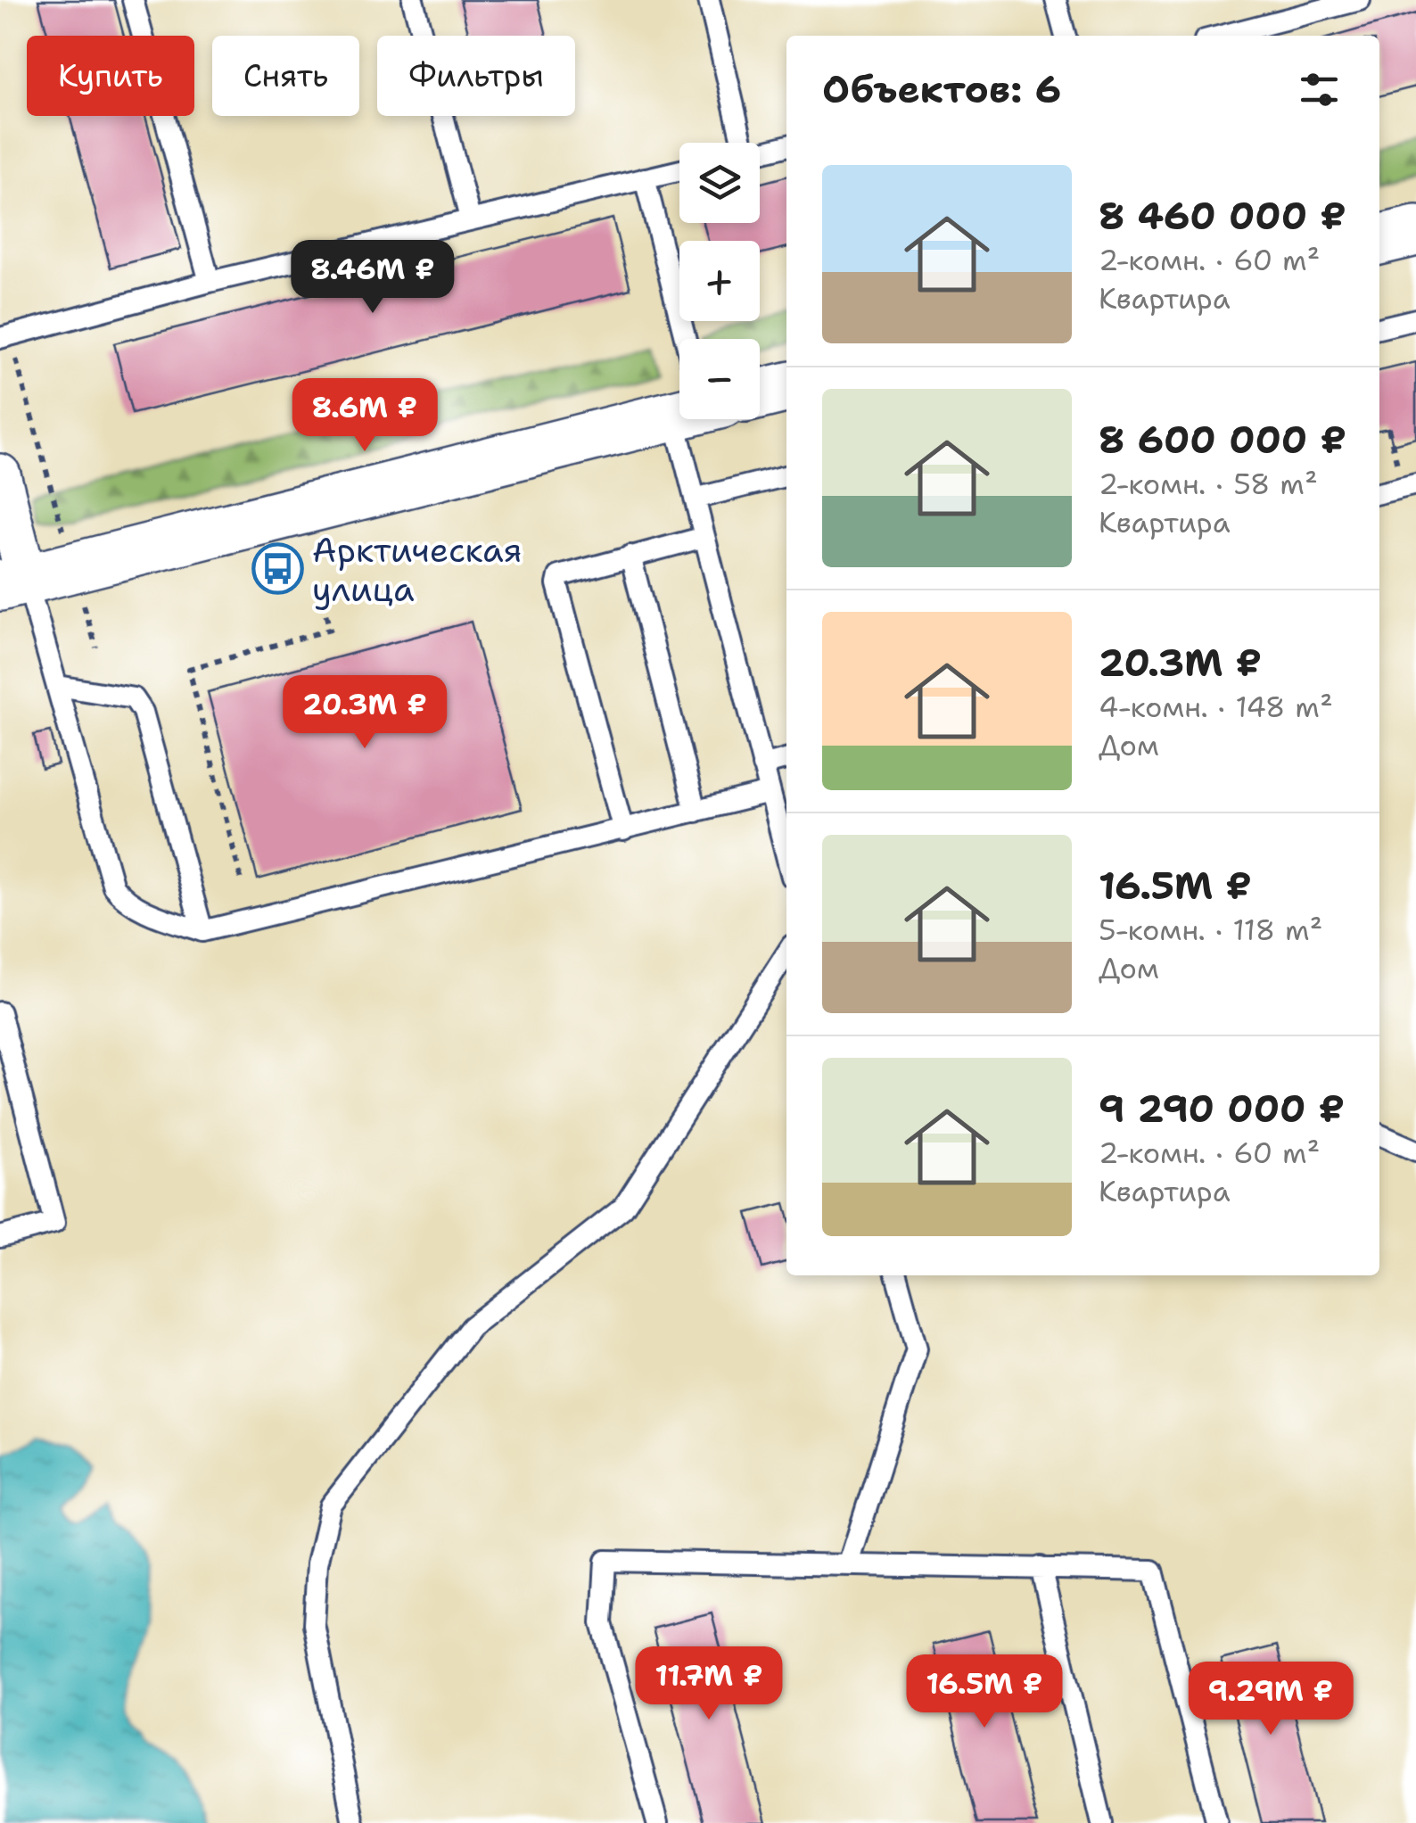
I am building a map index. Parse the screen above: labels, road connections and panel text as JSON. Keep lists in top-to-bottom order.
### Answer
{
  "places": {
    "bus stop": ["Арктическая улица"]
  },
  "page": {
    "chip": ["Купить", "Снять", "Фильтры"],
    "heading": "Объектов: 6",
    "map_buttons": ["+", "−"],
    "list": [
      {
        "name": "8 460 000 ₽",
        "note": "2-комн. · 60 m² · Квартира"
      },
      {
        "name": "8 600 000 ₽",
        "note": "2-комн. · 58 m² · Квартира"
      },
      {
        "name": "20.3M ₽",
        "note": "4-комн. · 148 m² · Дом"
      },
      {
        "name": "16.5M ₽",
        "note": "5-комн. · 118 m² · Дом"
      },
      {
        "name": "9 290 000 ₽",
        "note": "2-комн. · 60 m² · Квартира"
      }
    ],
    "price": [
      "8.46M ₽",
      "8.6M ₽",
      "20.3M ₽",
      "11.7M ₽",
      "16.5M ₽",
      "9.29M ₽"
    ]
  }
}
